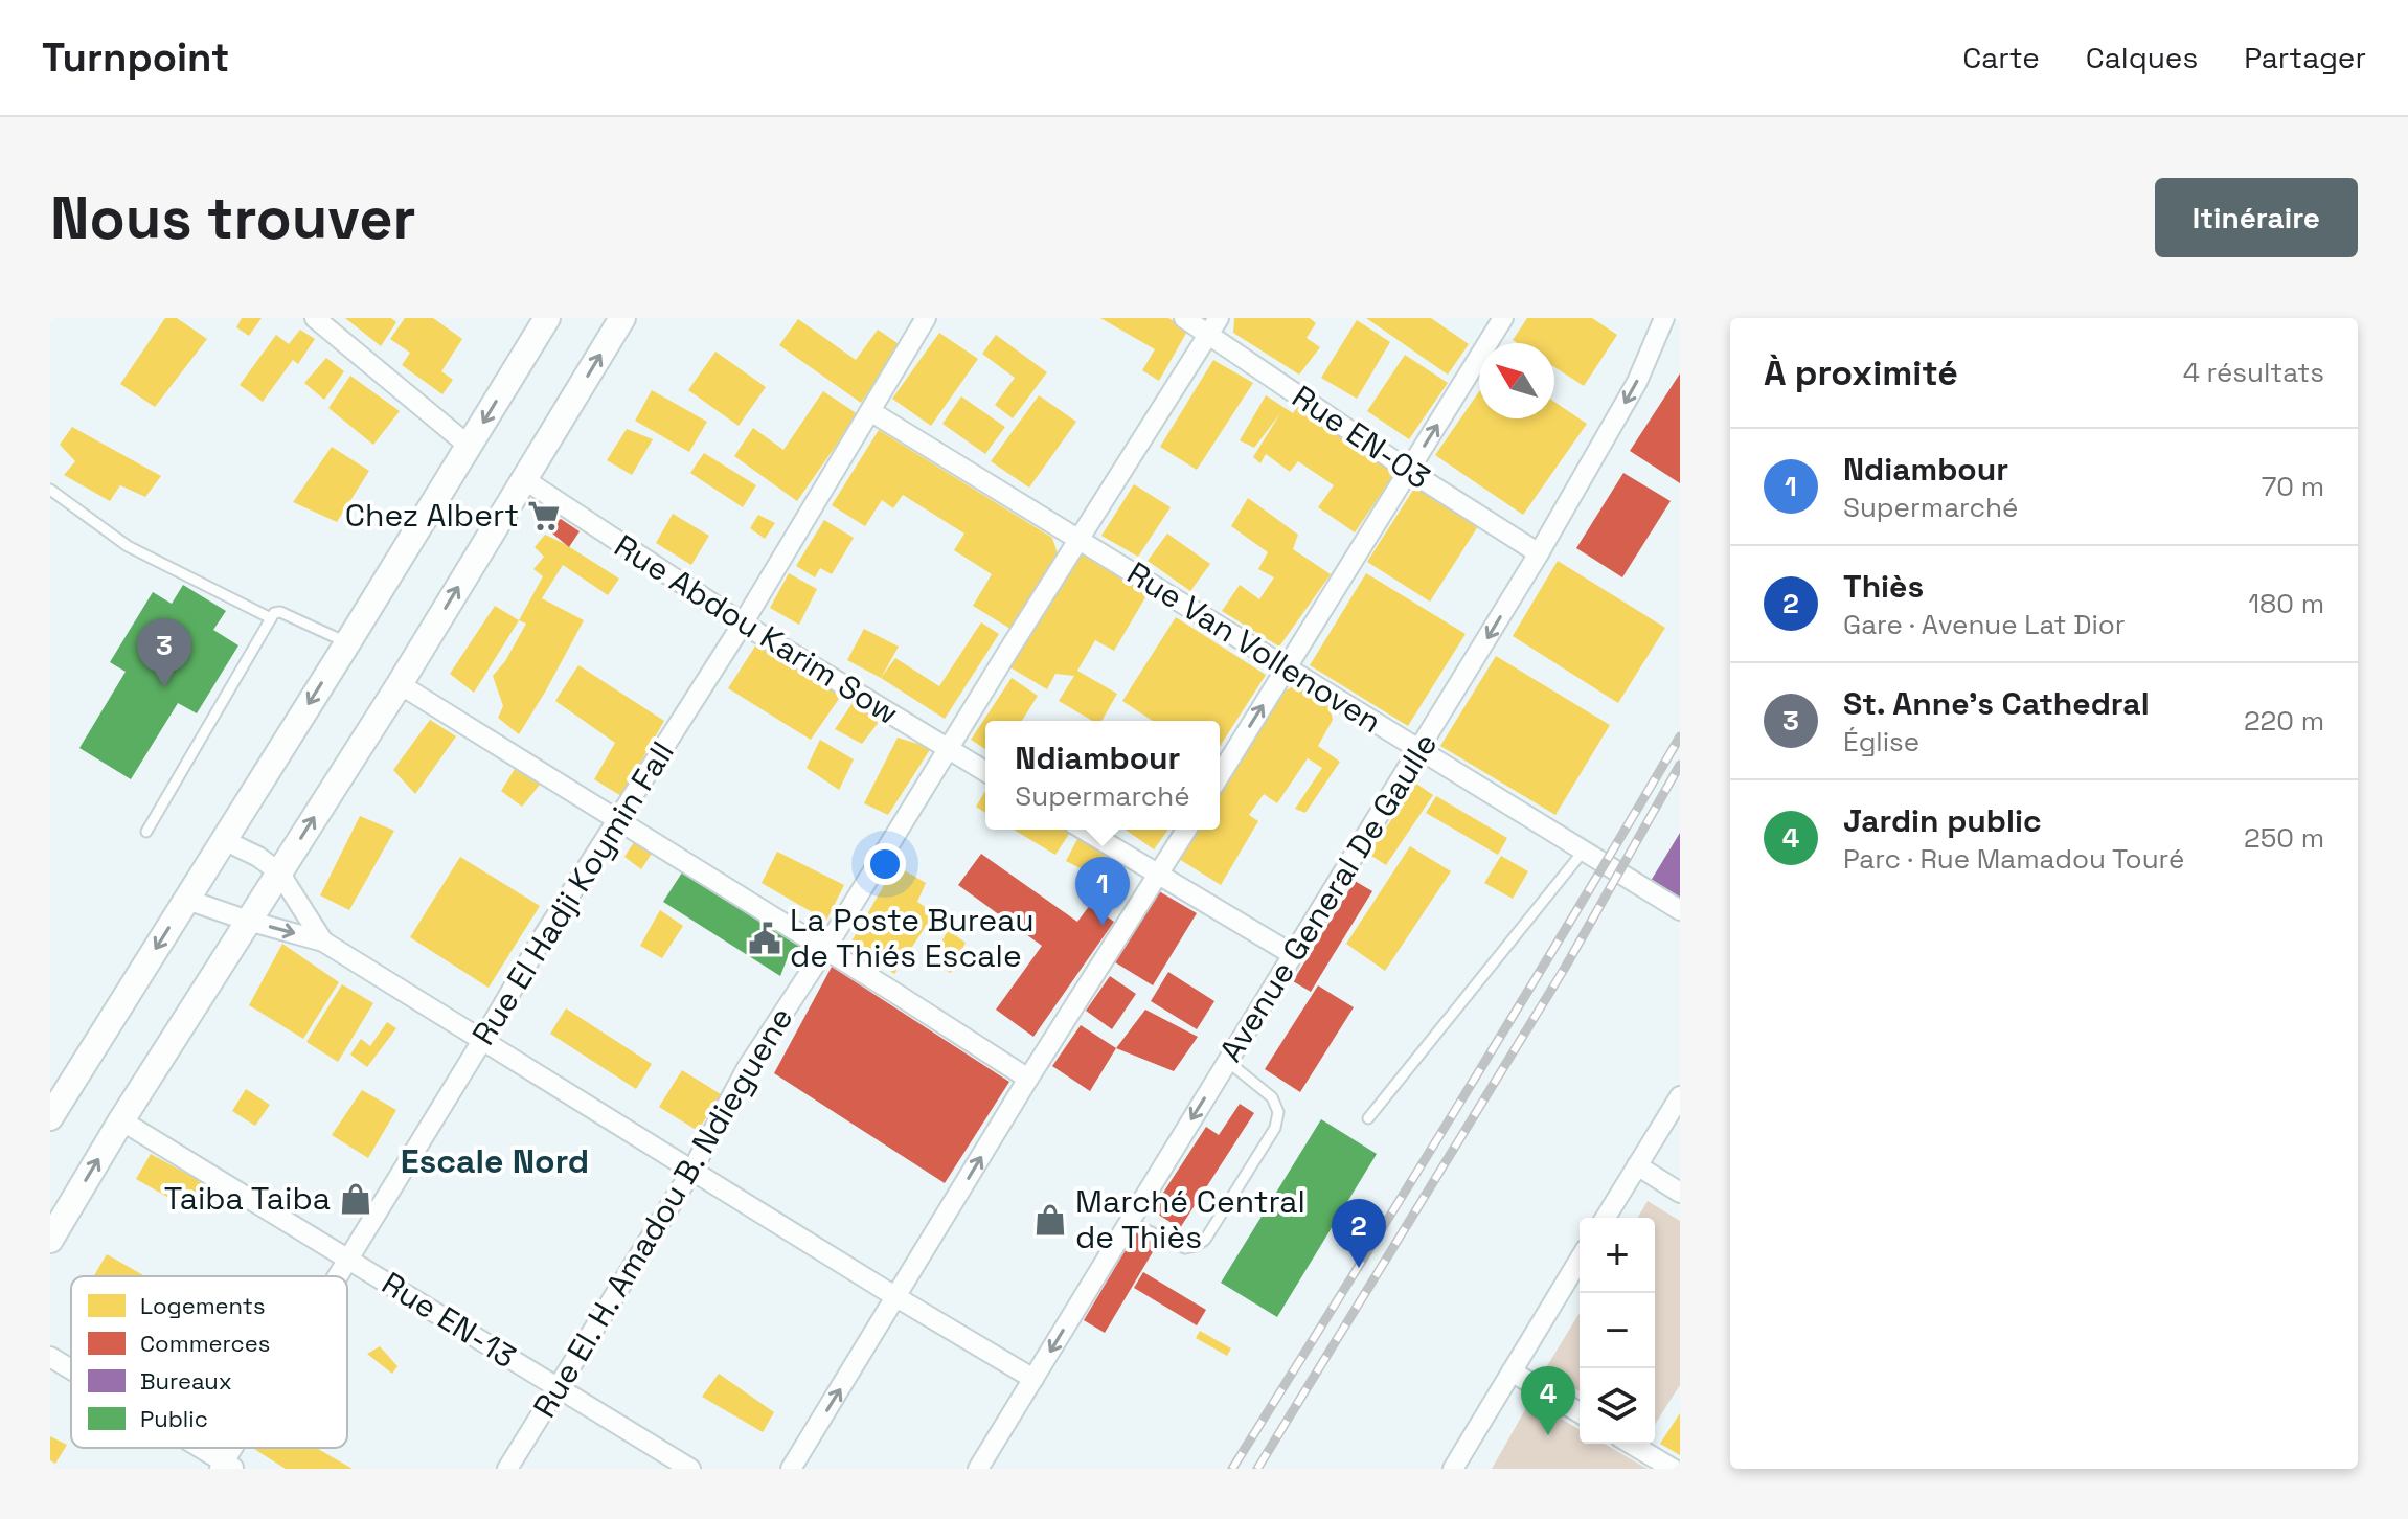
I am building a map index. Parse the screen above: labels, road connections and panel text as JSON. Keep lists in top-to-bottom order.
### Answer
{
  "streets": {
    "street": [
      "Rue EN-03",
      "Rue Abdou Karim Sow",
      "Rue Van Vollenoven",
      "Rue El Hadji Koymin Fall",
      "Avenue General De Gaulle",
      "Rue El. H. Amadou B. Ndieguene",
      "Rue EN-13"
    ]
  },
  "crossings": [
    ["Rue EN-03", "Avenue General De Gaulle"],
    ["Rue EN-03", "Rue El. H. Amadou B. Ndieguene"],
    ["Rue Abdou Karim Sow", "Rue El Hadji Koymin Fall"],
    ["Rue Abdou Karim Sow", "Rue El. H. Amadou B. Ndieguene"],
    ["Rue Van Vollenoven", "Rue El Hadji Koymin Fall"],
    ["Rue Van Vollenoven", "Avenue General De Gaulle"],
    ["Rue Van Vollenoven", "Rue El. H. Amadou B. Ndieguene"],
    ["Rue El Hadji Koymin Fall", "Rue EN-13"],
    ["Rue El. H. Amadou B. Ndieguene", "Rue EN-13"]
  ],
  "districts": ["Escale Nord"],
  "places": {
    "supermarket": ["Chez Albert"],
    "public building": ["La Poste Bureau de Thiés Escale"],
    "shop": ["Taiba Taiba", "Marché Central de Thiès"]
  },
  "legend": [
    "Logements",
    "Commerces",
    "Bureaux",
    "Public"
  ],
  "north": "top left",
  "page": {
    "header": "Turnpoint",
    "nav": ["Carte", "Calques", "Partager"],
    "buttons": "Itinéraire",
    "title": "Nous trouver",
    "heading": ["À proximité", "4 résultats"],
    "list": [
      {
        "mark": "1",
        "name": "Ndiambour",
        "note": "Supermarché",
        "value": "70 m"
      },
      {
        "mark": "2",
        "name": "Thiès",
        "note": "Gare · Avenue Lat Dior",
        "value": "180 m"
      },
      {
        "mark": "3",
        "name": "St. Anne's Cathedral",
        "note": "Église",
        "value": "220 m"
      },
      {
        "mark": "4",
        "name": "Jardin public",
        "note": "Parc · Rue Mamadou Touré",
        "value": "250 m"
      }
    ],
    "pins": [
      "3",
      "1",
      "2",
      "4"
    ],
    "popup": ["Ndiambour", "Supermarché"],
    "map_buttons": ["+", "−"]
  }
}
